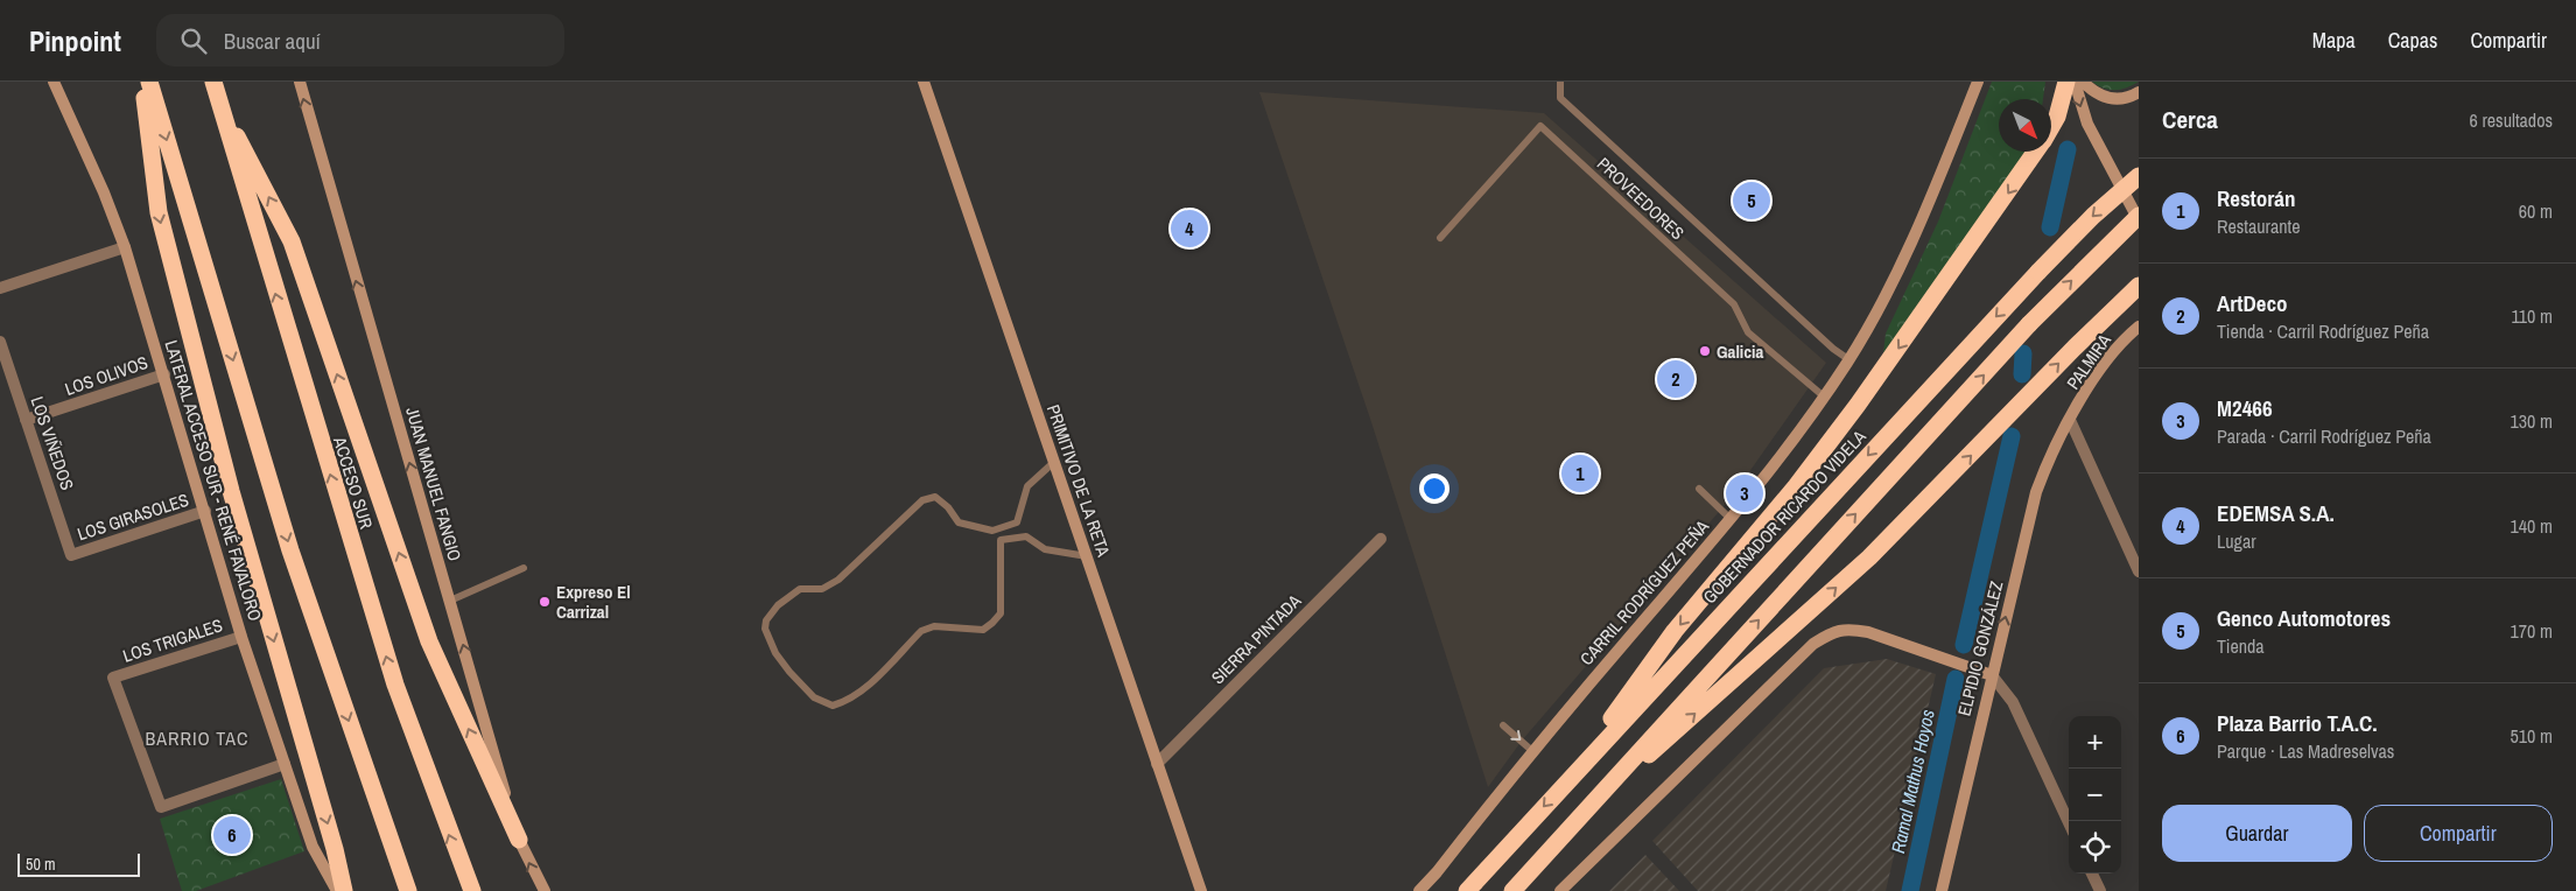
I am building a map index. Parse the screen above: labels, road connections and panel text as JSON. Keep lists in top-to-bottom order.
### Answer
{
  "streets": {
    "highway": ["ACCESO SUR", "GOBERNADOR RICARDO VIDELA"],
    "street": [
      "PALMIRA",
      "LOS OLIVOS",
      "LOS VIÑEDOS",
      "LATERAL ACCESO SUR - RENÉ FAVALORO",
      "PRIMITIVO DE LA RETA",
      "JUAN MANUEL FANGIO",
      "LOS GIRASOLES",
      "CARRIL RODRÍGUEZ PEÑA",
      "SIERRA PINTADA",
      "LOS TRIGALES",
      "ELPIDIO GONZÁLEZ"
    ],
    "lane": ["PROVEEDORES"]
  },
  "crossings": [
    ["PROVEEDORES", "CARRIL RODRÍGUEZ PEÑA"],
    ["PALMIRA", "ELPIDIO GONZÁLEZ"],
    ["LOS OLIVOS", "LOS VIÑEDOS"],
    ["LOS OLIVOS", "LATERAL ACCESO SUR - RENÉ FAVALORO"],
    ["LOS VIÑEDOS", "LOS GIRASOLES"],
    ["LATERAL ACCESO SUR - RENÉ FAVALORO", "LOS GIRASOLES"],
    ["LATERAL ACCESO SUR - RENÉ FAVALORO", "LOS TRIGALES"],
    ["PRIMITIVO DE LA RETA", "SIERRA PINTADA"]
  ],
  "one_way": ["JUAN MANUEL FANGIO", "ELPIDIO GONZÁLEZ"],
  "districts": ["BARRIO TAC"],
  "water": ["Ramal Mathus Hoyos"],
  "places": ["Galicia", "Expreso El Carrizal"],
  "scale_bar": "50 m",
  "north": "bottom right",
  "page": {
    "header": "Pinpoint",
    "search": "Buscar aquí",
    "nav": ["Mapa", "Capas", "Compartir"],
    "heading": ["Cerca", "6 resultados"],
    "list": [
      {
        "mark": "1",
        "name": "Restorán",
        "note": "Restaurante",
        "value": "60 m"
      },
      {
        "mark": "2",
        "name": "ArtDeco",
        "note": "Tienda · Carril Rodríguez Peña",
        "value": "110 m"
      },
      {
        "mark": "3",
        "name": "M2466",
        "note": "Parada · Carril Rodríguez Peña",
        "value": "130 m"
      },
      {
        "mark": "4",
        "name": "EDEMSA S.A.",
        "note": "Lugar",
        "value": "140 m"
      },
      {
        "mark": "5",
        "name": "Genco Automotores",
        "note": "Tienda",
        "value": "170 m"
      },
      {
        "mark": "6",
        "name": "Plaza Barrio T.A.C.",
        "note": "Parque · Las Madreselvas",
        "value": "510 m"
      }
    ],
    "pins": [
      "5",
      "4",
      "2",
      "1",
      "3",
      "6"
    ],
    "map_buttons": ["+", "−"],
    "buttons": ["Guardar", "Compartir"],
    "scale": "50 m"
  }
}
